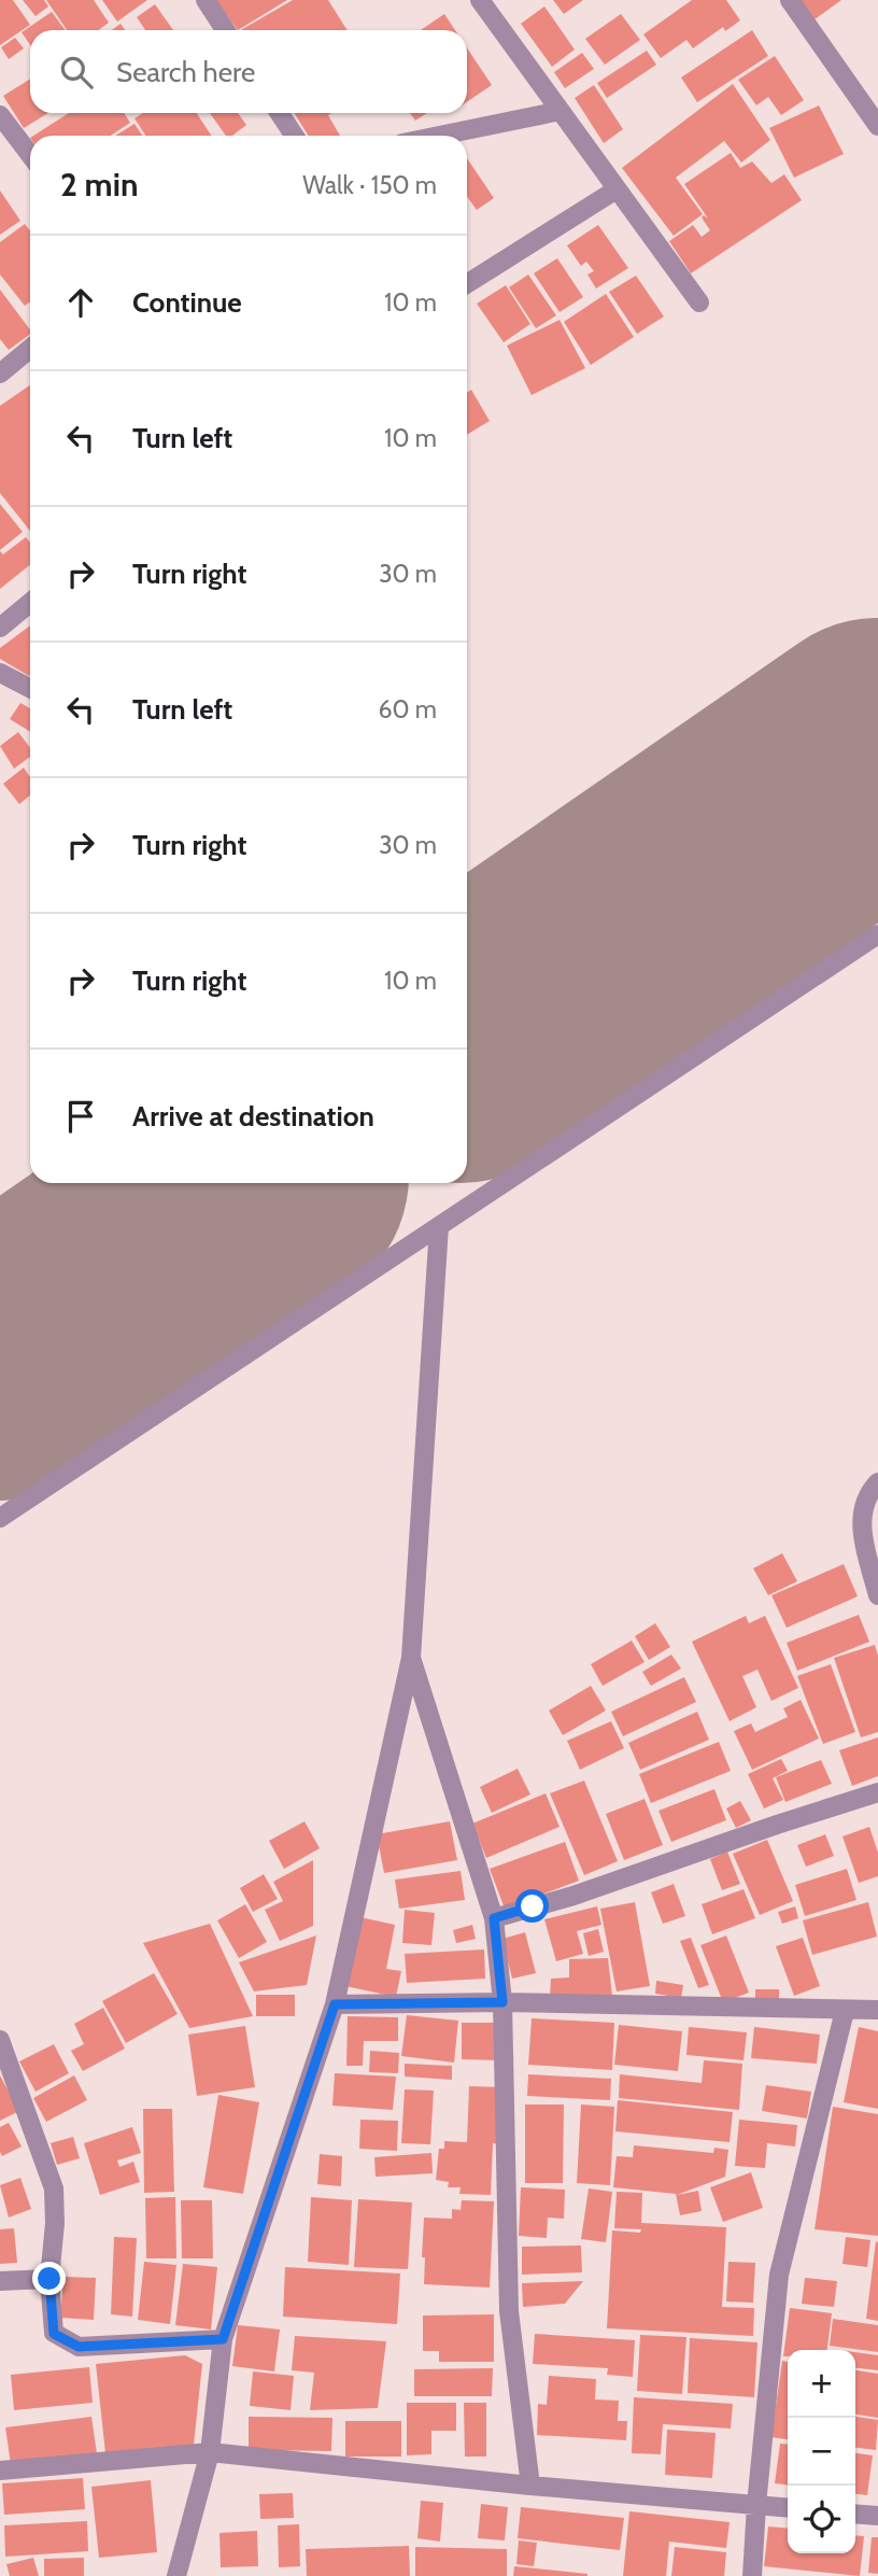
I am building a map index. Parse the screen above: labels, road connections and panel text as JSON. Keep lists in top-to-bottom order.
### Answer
{
  "page": {
    "search": "Search here",
    "heading": ["2 min", "Walk · 150 m"],
    "list": [
      ["Continue", "10 m"],
      ["Turn left", "10 m"],
      ["Turn right", "30 m"],
      ["Turn left", "60 m"],
      ["Turn right", "30 m"],
      ["Turn right", "10 m"],
      "Arrive at destination"
    ],
    "map_buttons": ["+", "−"]
  }
}
